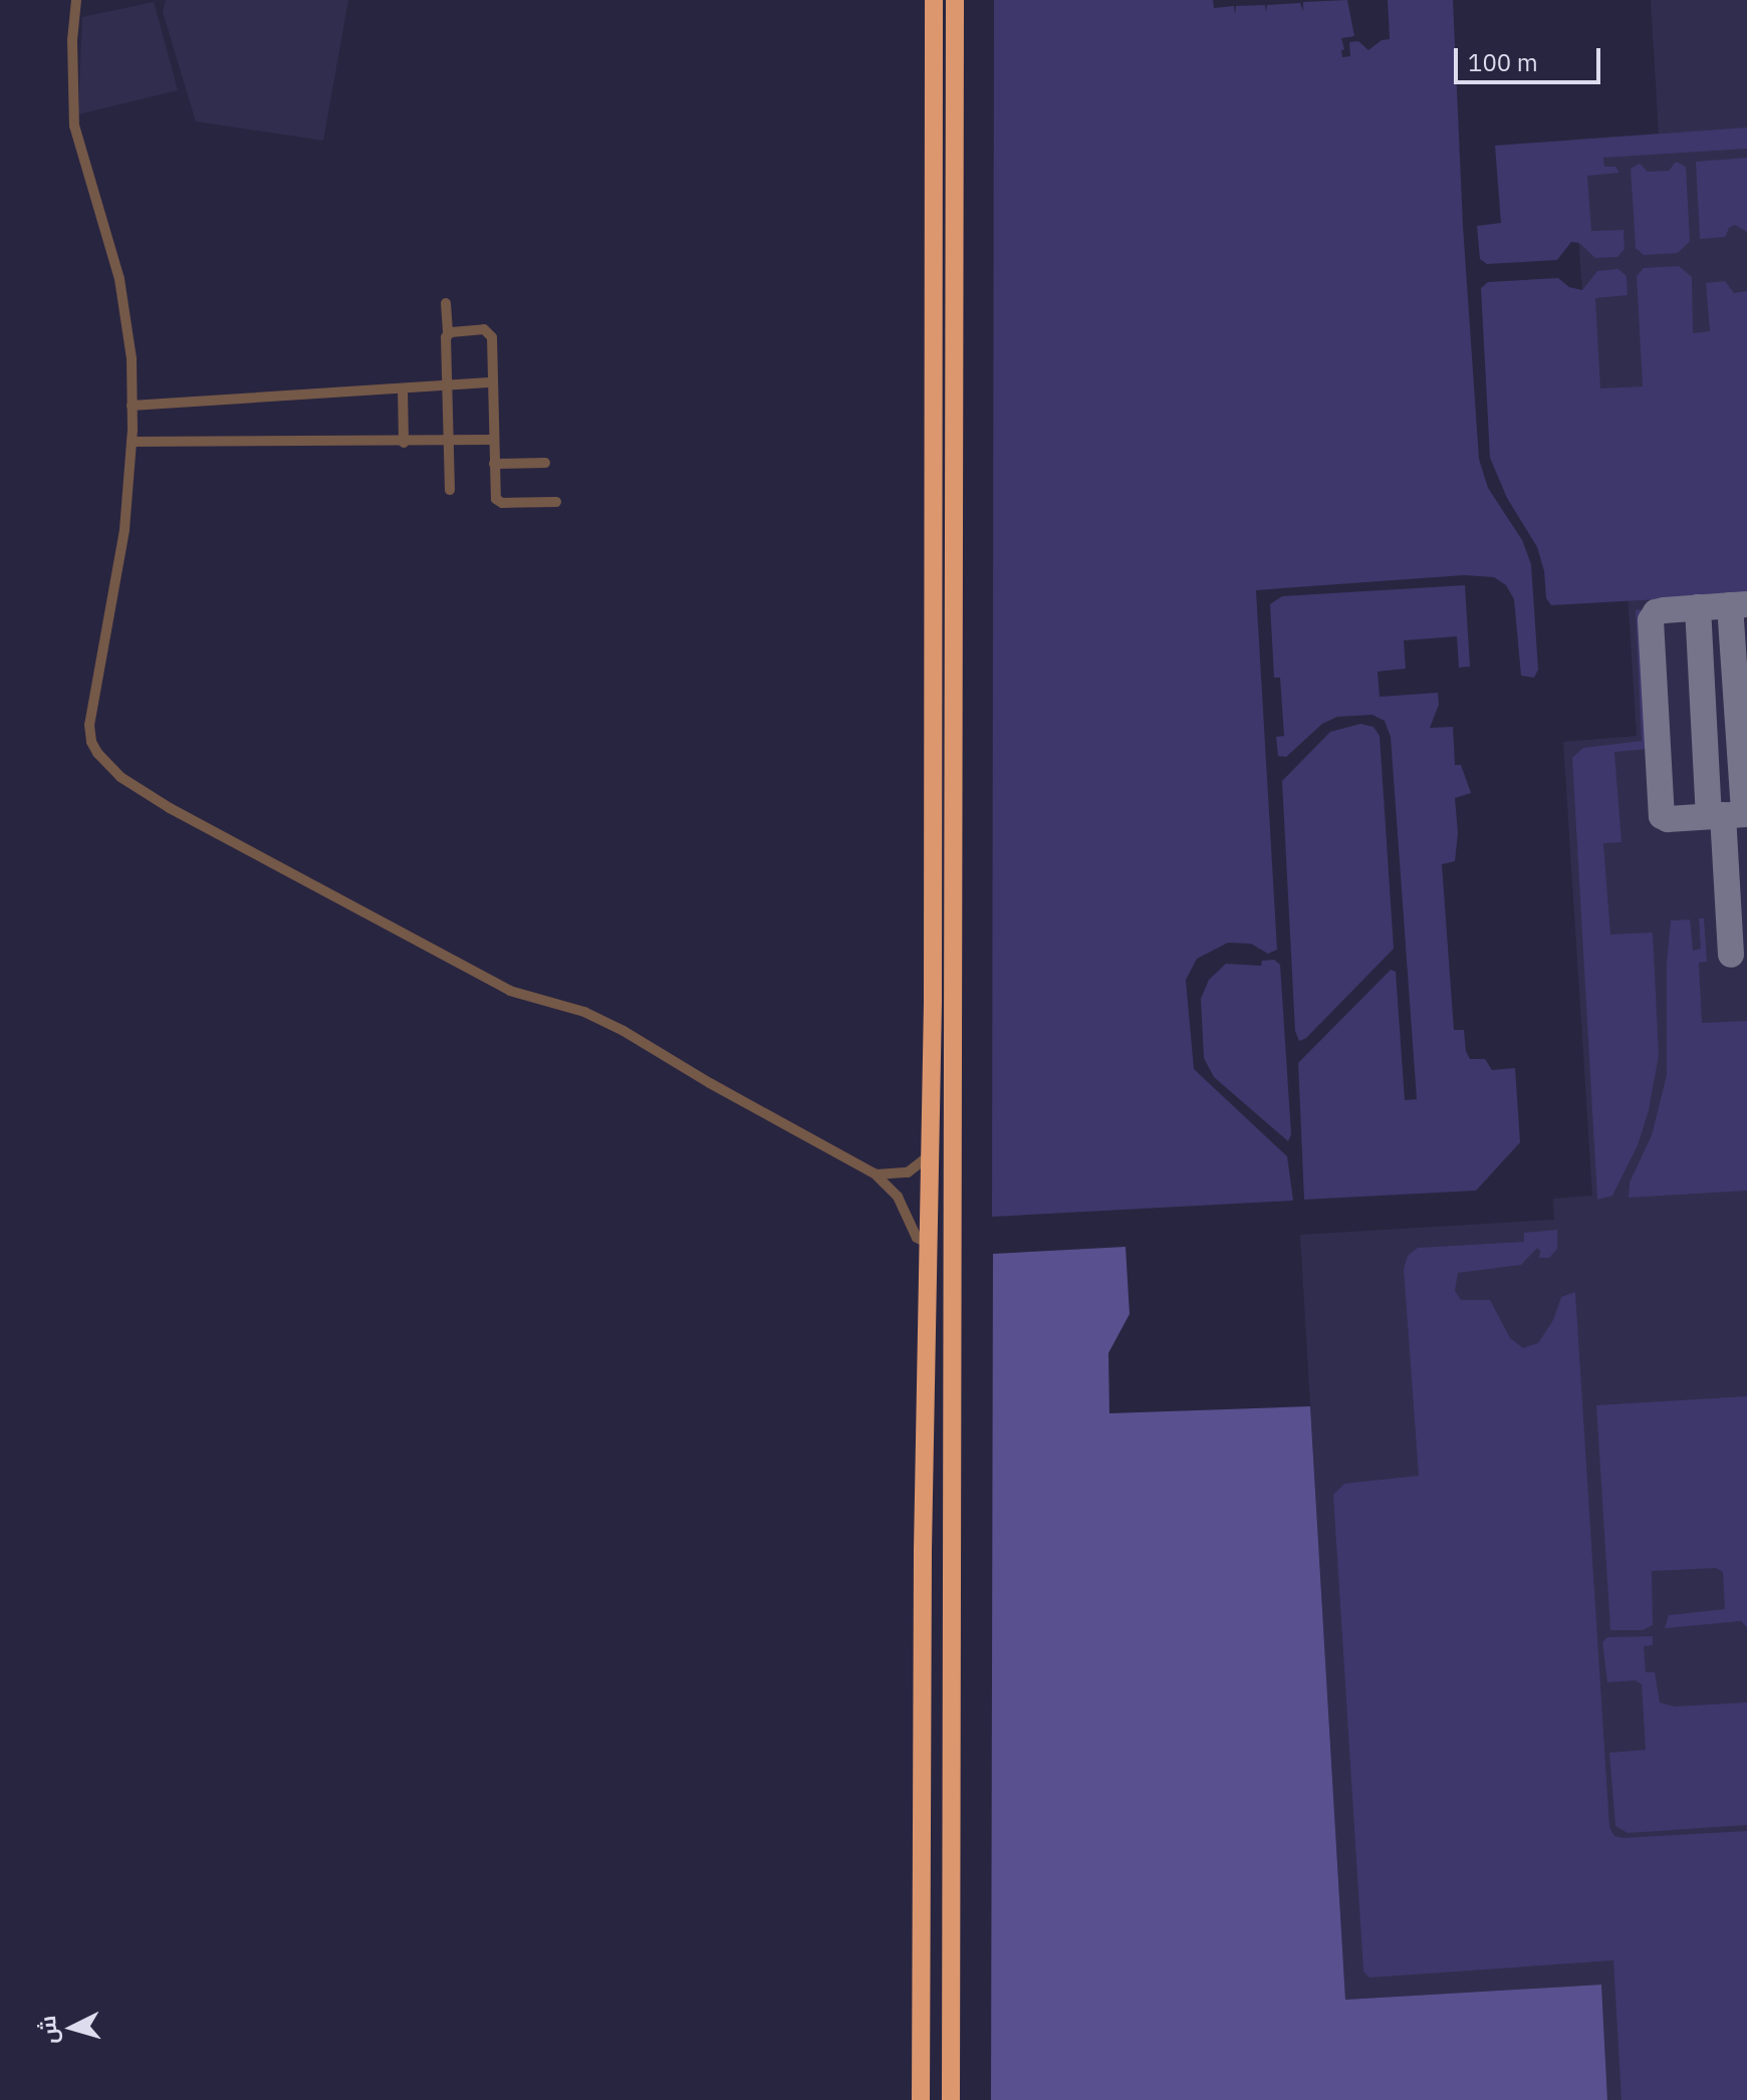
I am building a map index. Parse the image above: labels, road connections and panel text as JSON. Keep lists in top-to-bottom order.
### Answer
{
  "scale_bar": "100 m",
  "north": "left"
}
